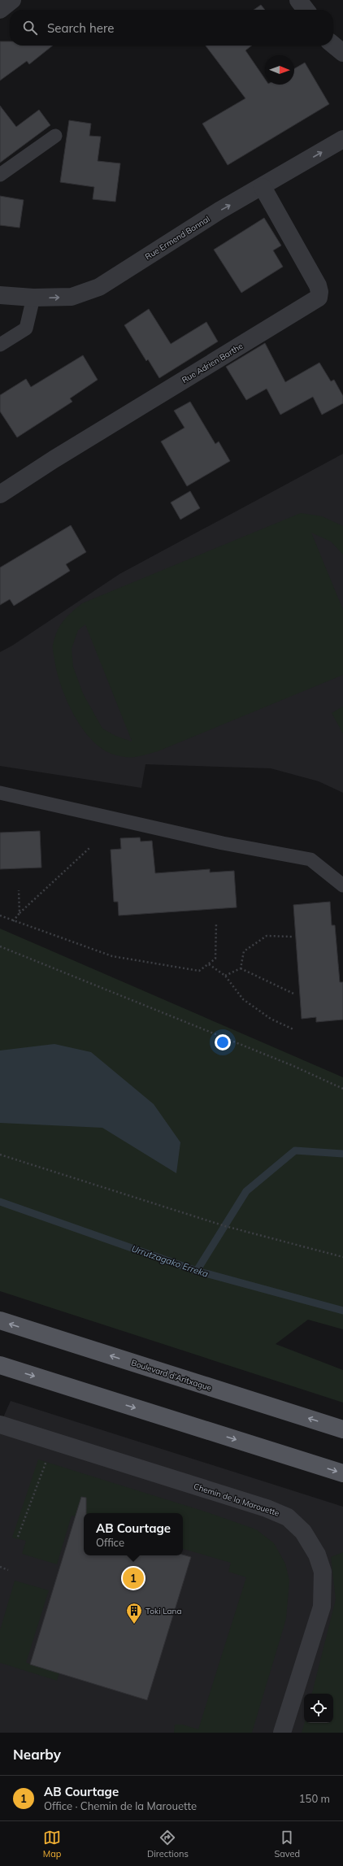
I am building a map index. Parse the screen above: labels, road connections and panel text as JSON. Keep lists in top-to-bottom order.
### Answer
{
  "streets": {
    "main road": ["Boulevard d'Aritxague"],
    "street": ["Rue Ermend Bonnal", "Rue Adrien Barthe", "Chemin de la Marouette"]
  },
  "crossings": [
    ["Rue Ermend Bonnal", "Rue Adrien Barthe"]
  ],
  "one_way": ["Rue Ermend Bonnal"],
  "water": ["Urrutzagako Erreka"],
  "places": {
    "building": ["Toki Lana"]
  },
  "north": "right",
  "page": {
    "search": "Search here",
    "popup": ["AB Courtage", "Office"],
    "pins": "1",
    "heading": "Nearby",
    "list": [
      {
        "mark": "1",
        "name": "AB Courtage",
        "note": "Office · Chemin de la Marouette",
        "value": "150 m"
      }
    ],
    "nav": ["Map", "Directions", "Saved"]
  }
}
